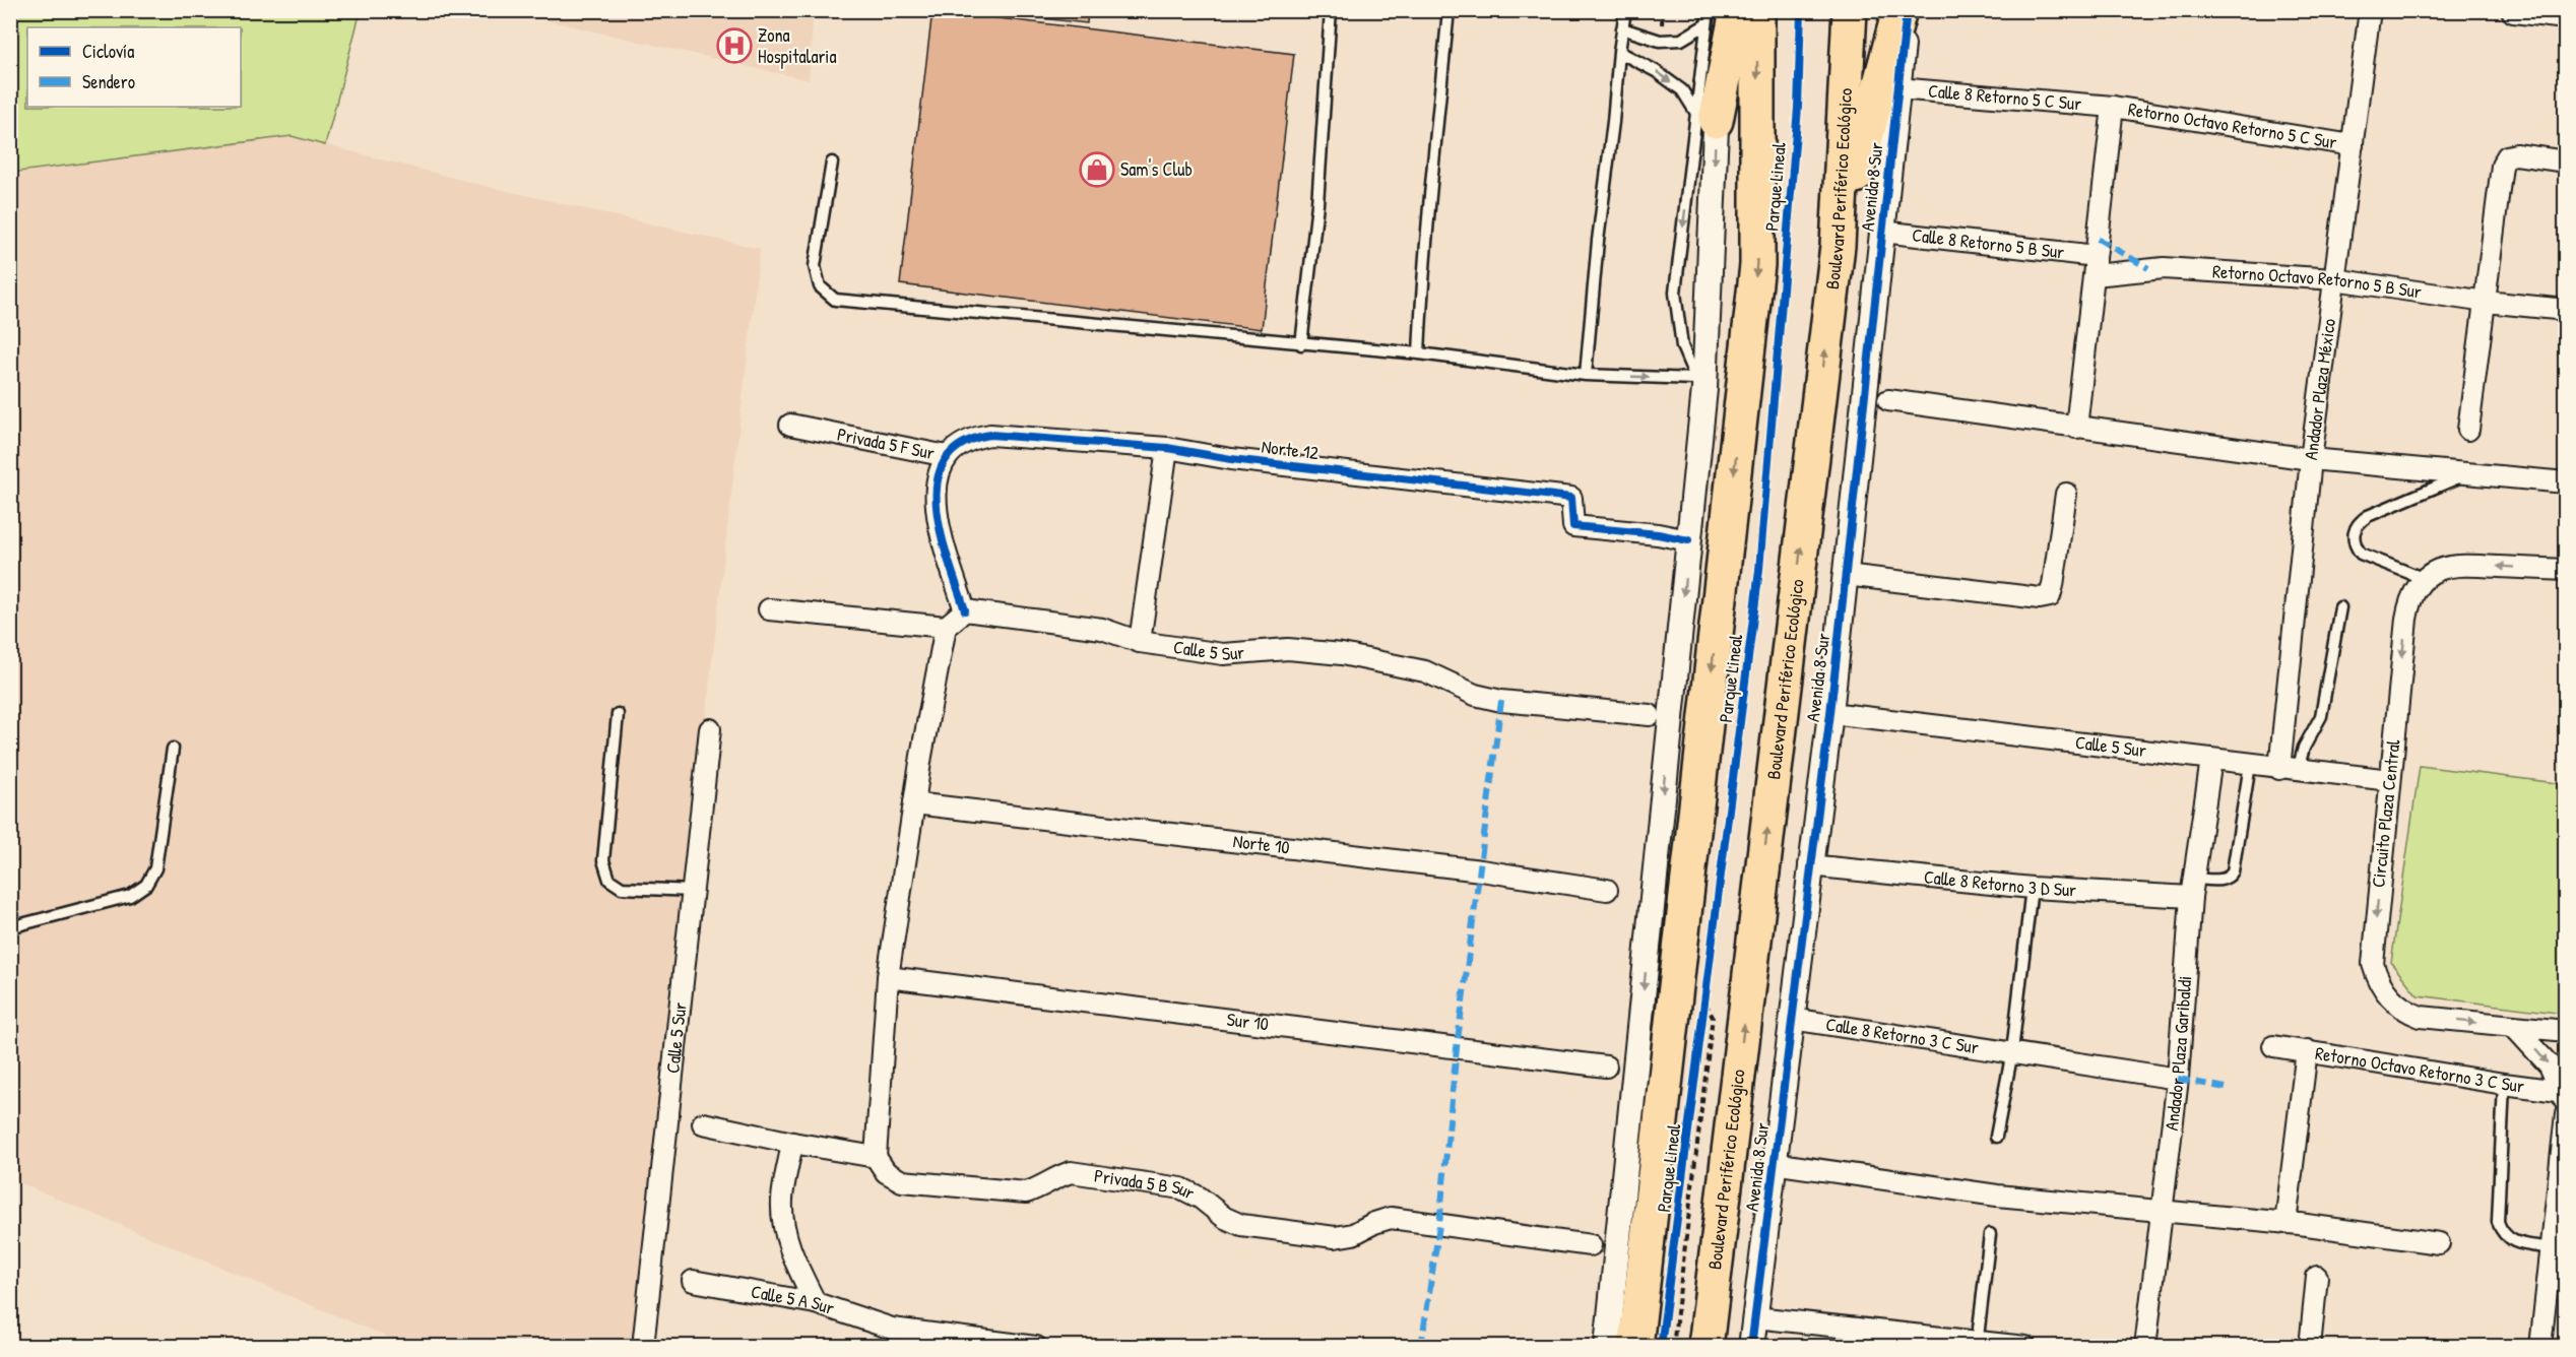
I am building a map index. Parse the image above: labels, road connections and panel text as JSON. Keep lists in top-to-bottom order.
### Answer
{
  "streets": {
    "highway": ["Boulevard Periférico Ecológico"],
    "street": [
      "Calle 8 Retorno 5 C Sur",
      "Retorno Octavo Retorno 5 C Sur",
      "Avenida 8 Sur",
      "Calle 8 Retorno 5 B Sur",
      "Retorno Octavo Retorno 5 B Sur",
      "Andador Plaza México",
      "Privada 5 F Sur",
      "Norte 12",
      "Calle 5 Sur",
      "Circuito Plaza Central",
      "Norte 10",
      "Calle 8 Retorno 3 D Sur",
      "Sur 10",
      "Calle 8 Retorno 3 C Sur",
      "Andador Plaza Garibaldi",
      "Retorno Octavo Retorno 3 C Sur",
      "Privada 5 B Sur",
      "Calle 5 A Sur"
    ],
    "cycle path": ["Parque Lineal"]
  },
  "crossings": [
    ["Calle 8 Retorno 5 C Sur", "Retorno Octavo Retorno 5 C Sur"],
    ["Calle 8 Retorno 5 C Sur", "Avenida 8 Sur"],
    ["Retorno Octavo Retorno 5 C Sur", "Andador Plaza México"],
    ["Avenida 8 Sur", "Calle 8 Retorno 5 B Sur"],
    ["Avenida 8 Sur", "Calle 5 Sur"],
    ["Avenida 8 Sur", "Calle 8 Retorno 3 D Sur"],
    ["Avenida 8 Sur", "Calle 8 Retorno 3 C Sur"],
    ["Calle 8 Retorno 5 B Sur", "Retorno Octavo Retorno 5 B Sur"],
    ["Retorno Octavo Retorno 5 B Sur", "Andador Plaza México"],
    ["Andador Plaza México", "Calle 5 Sur"],
    ["Privada 5 F Sur", "Norte 12"],
    ["Calle 5 Sur", "Circuito Plaza Central"],
    ["Calle 5 Sur", "Andador Plaza Garibaldi"],
    ["Calle 8 Retorno 3 D Sur", "Andador Plaza Garibaldi"]
  ],
  "one_way": ["Circuito Plaza Central"],
  "places": {
    "hospital": ["Zona Hospitalaria"],
    "shop": ["Sam's Club"]
  },
  "legend": ["Ciclovía", "Sendero"]
}
